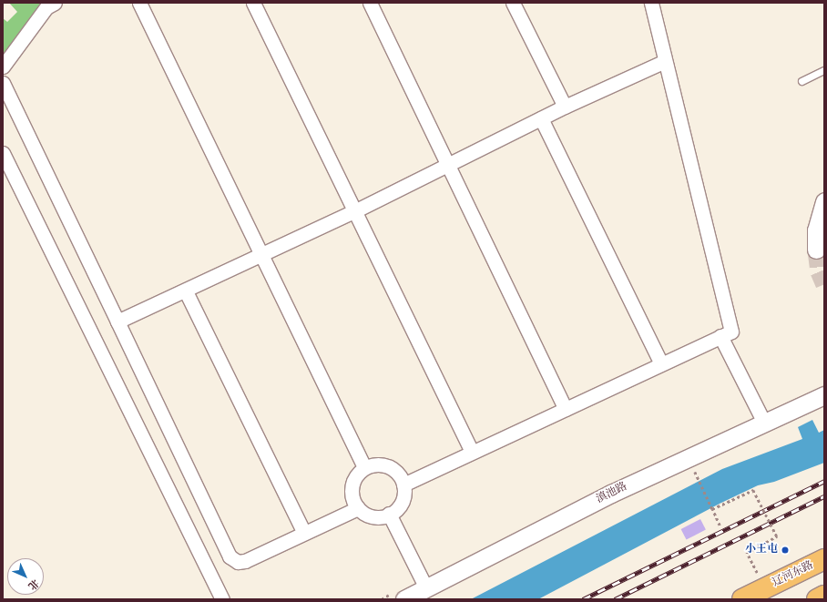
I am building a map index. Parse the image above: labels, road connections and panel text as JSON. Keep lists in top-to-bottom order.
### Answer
{
  "streets": {
    "main road": ["辽河东路"],
    "street": ["滇池路"]
  },
  "places": ["小王屯"],
  "north": "bottom right"
}
